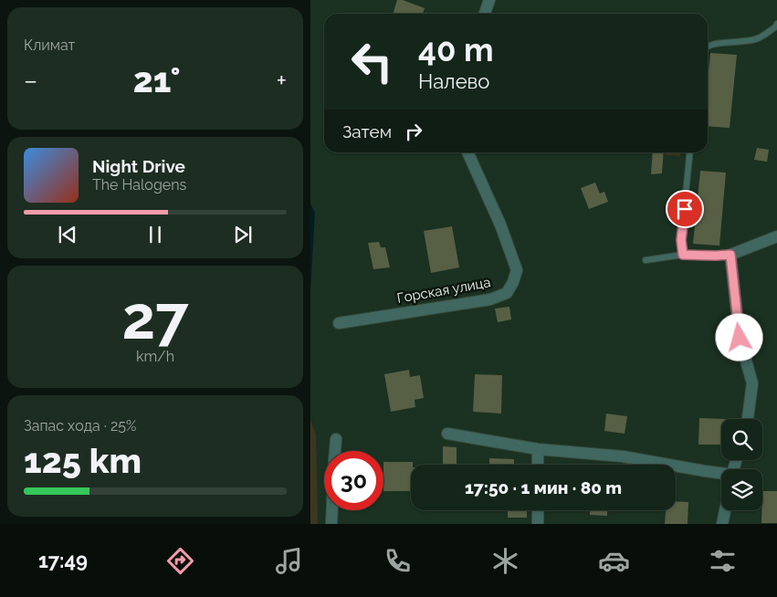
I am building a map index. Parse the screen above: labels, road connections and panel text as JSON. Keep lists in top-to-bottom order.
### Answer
{
  "streets": {
    "street": ["Горская улица"]
  },
  "page": {
    "tile": [
      "Климат",
      ["27", "km/h"],
      ["Запас хода · 25%", "125 km"]
    ],
    "turn": ["40 m", "Налево"],
    "heat": ["−", "21°", "+"],
    "then": "Затем",
    "song": ["Night Drive", "The Halogens"],
    "limit": "30",
    "trip": "17:50 · 1 мин · 80 m",
    "tabs": "17:49"
  }
}
